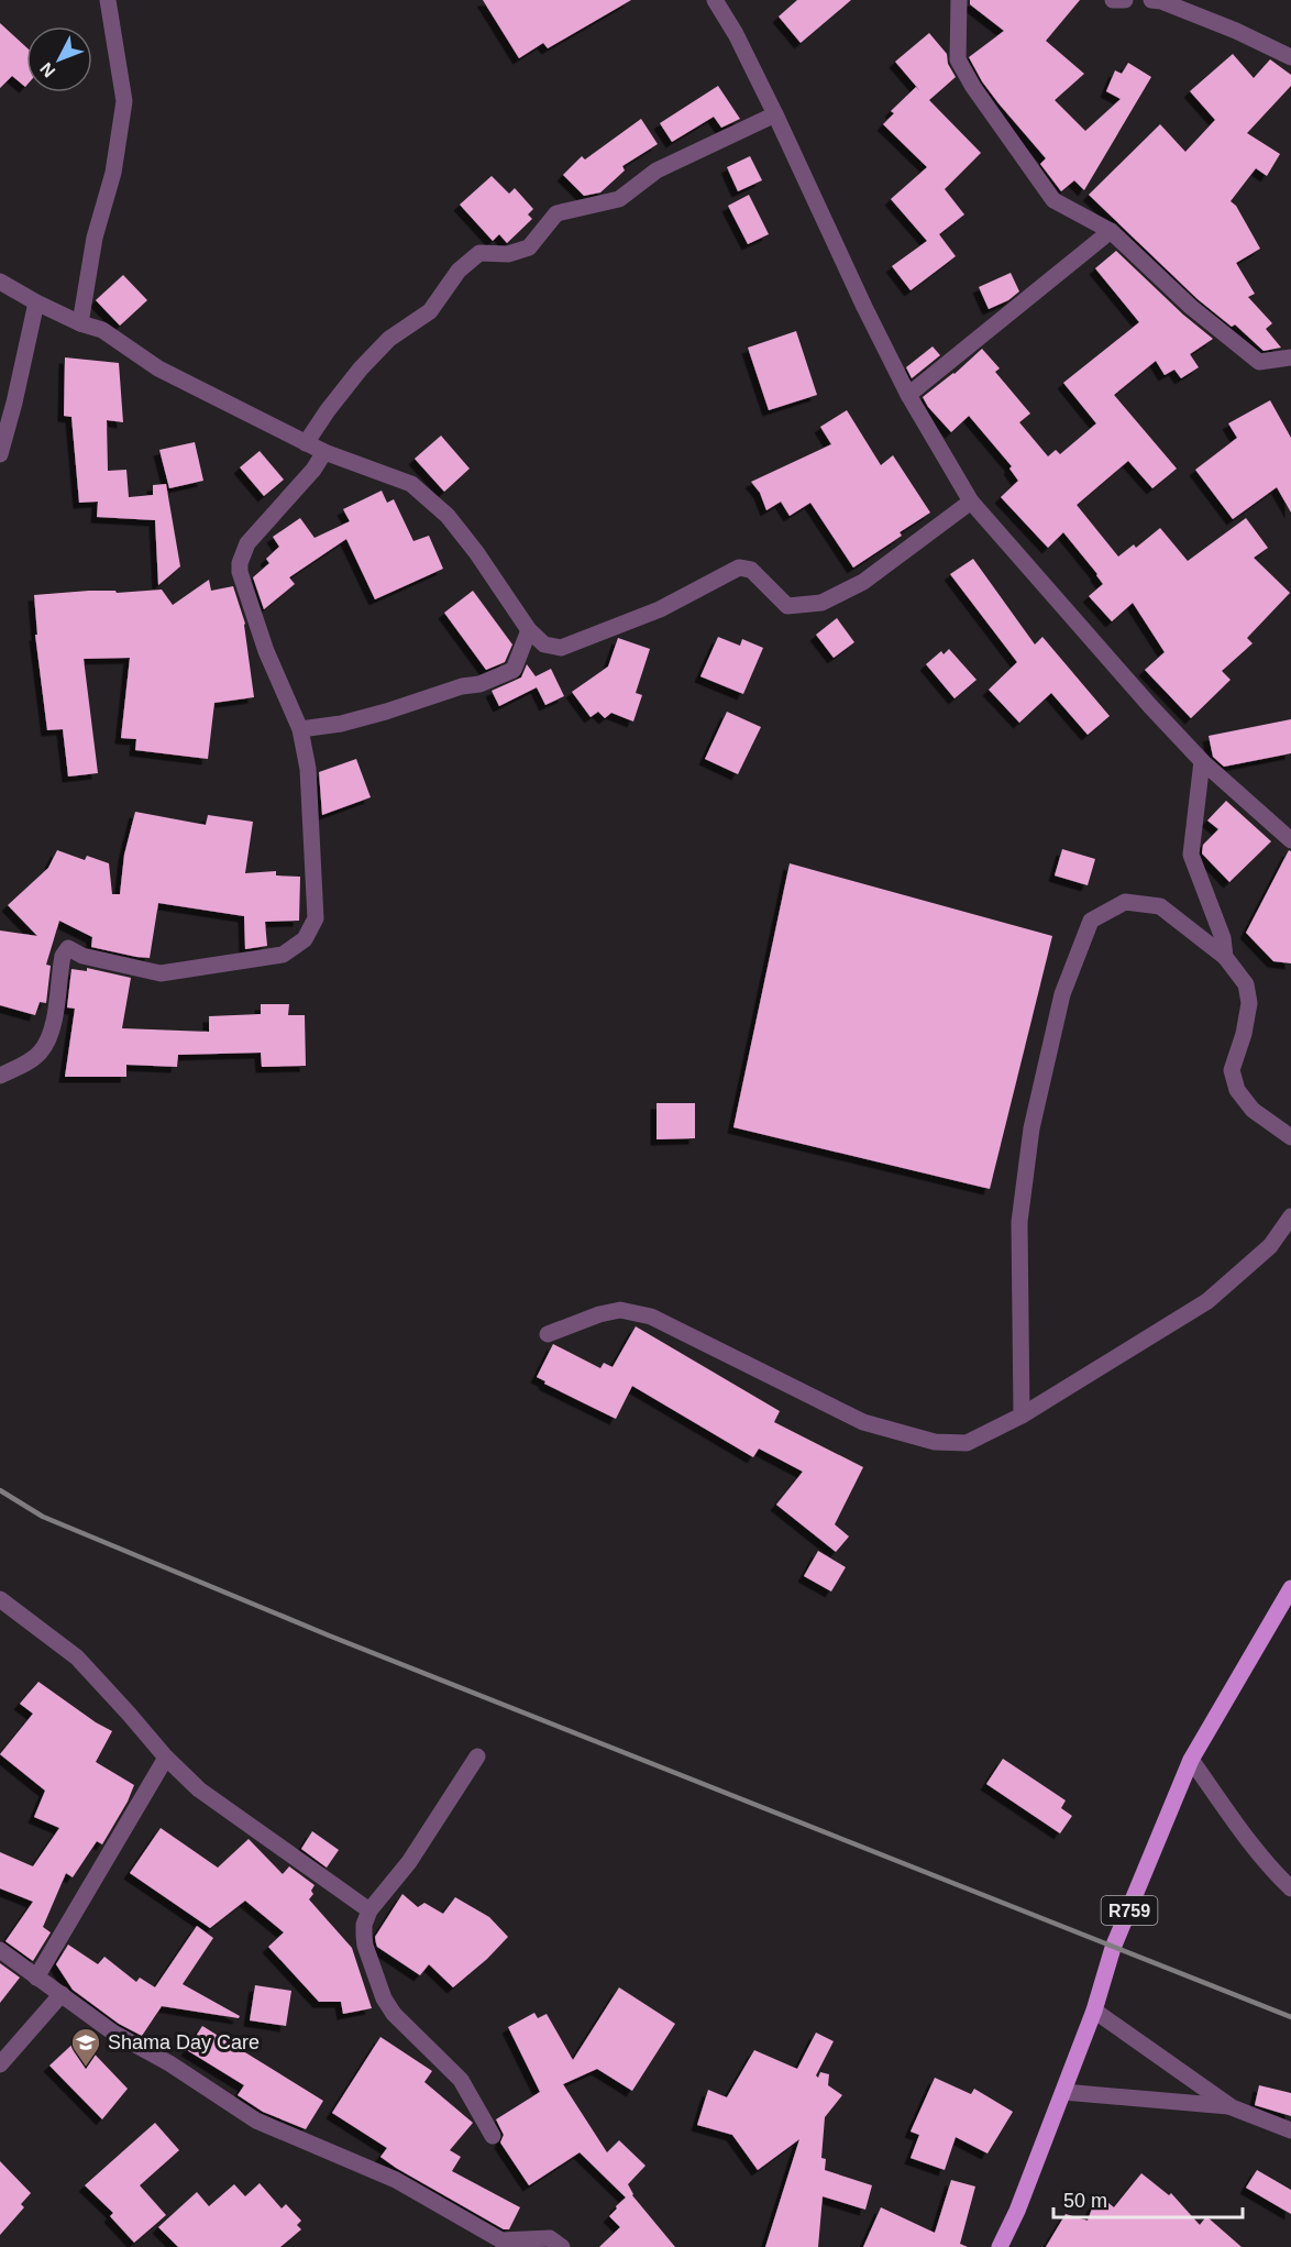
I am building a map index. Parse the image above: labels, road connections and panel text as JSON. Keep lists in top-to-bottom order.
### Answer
{
  "streets": {
    "main road": ["R759"]
  },
  "places": {
    "school or university": ["Shama Day Care"]
  },
  "scale_bar": "50 m",
  "north": "bottom left"
}
